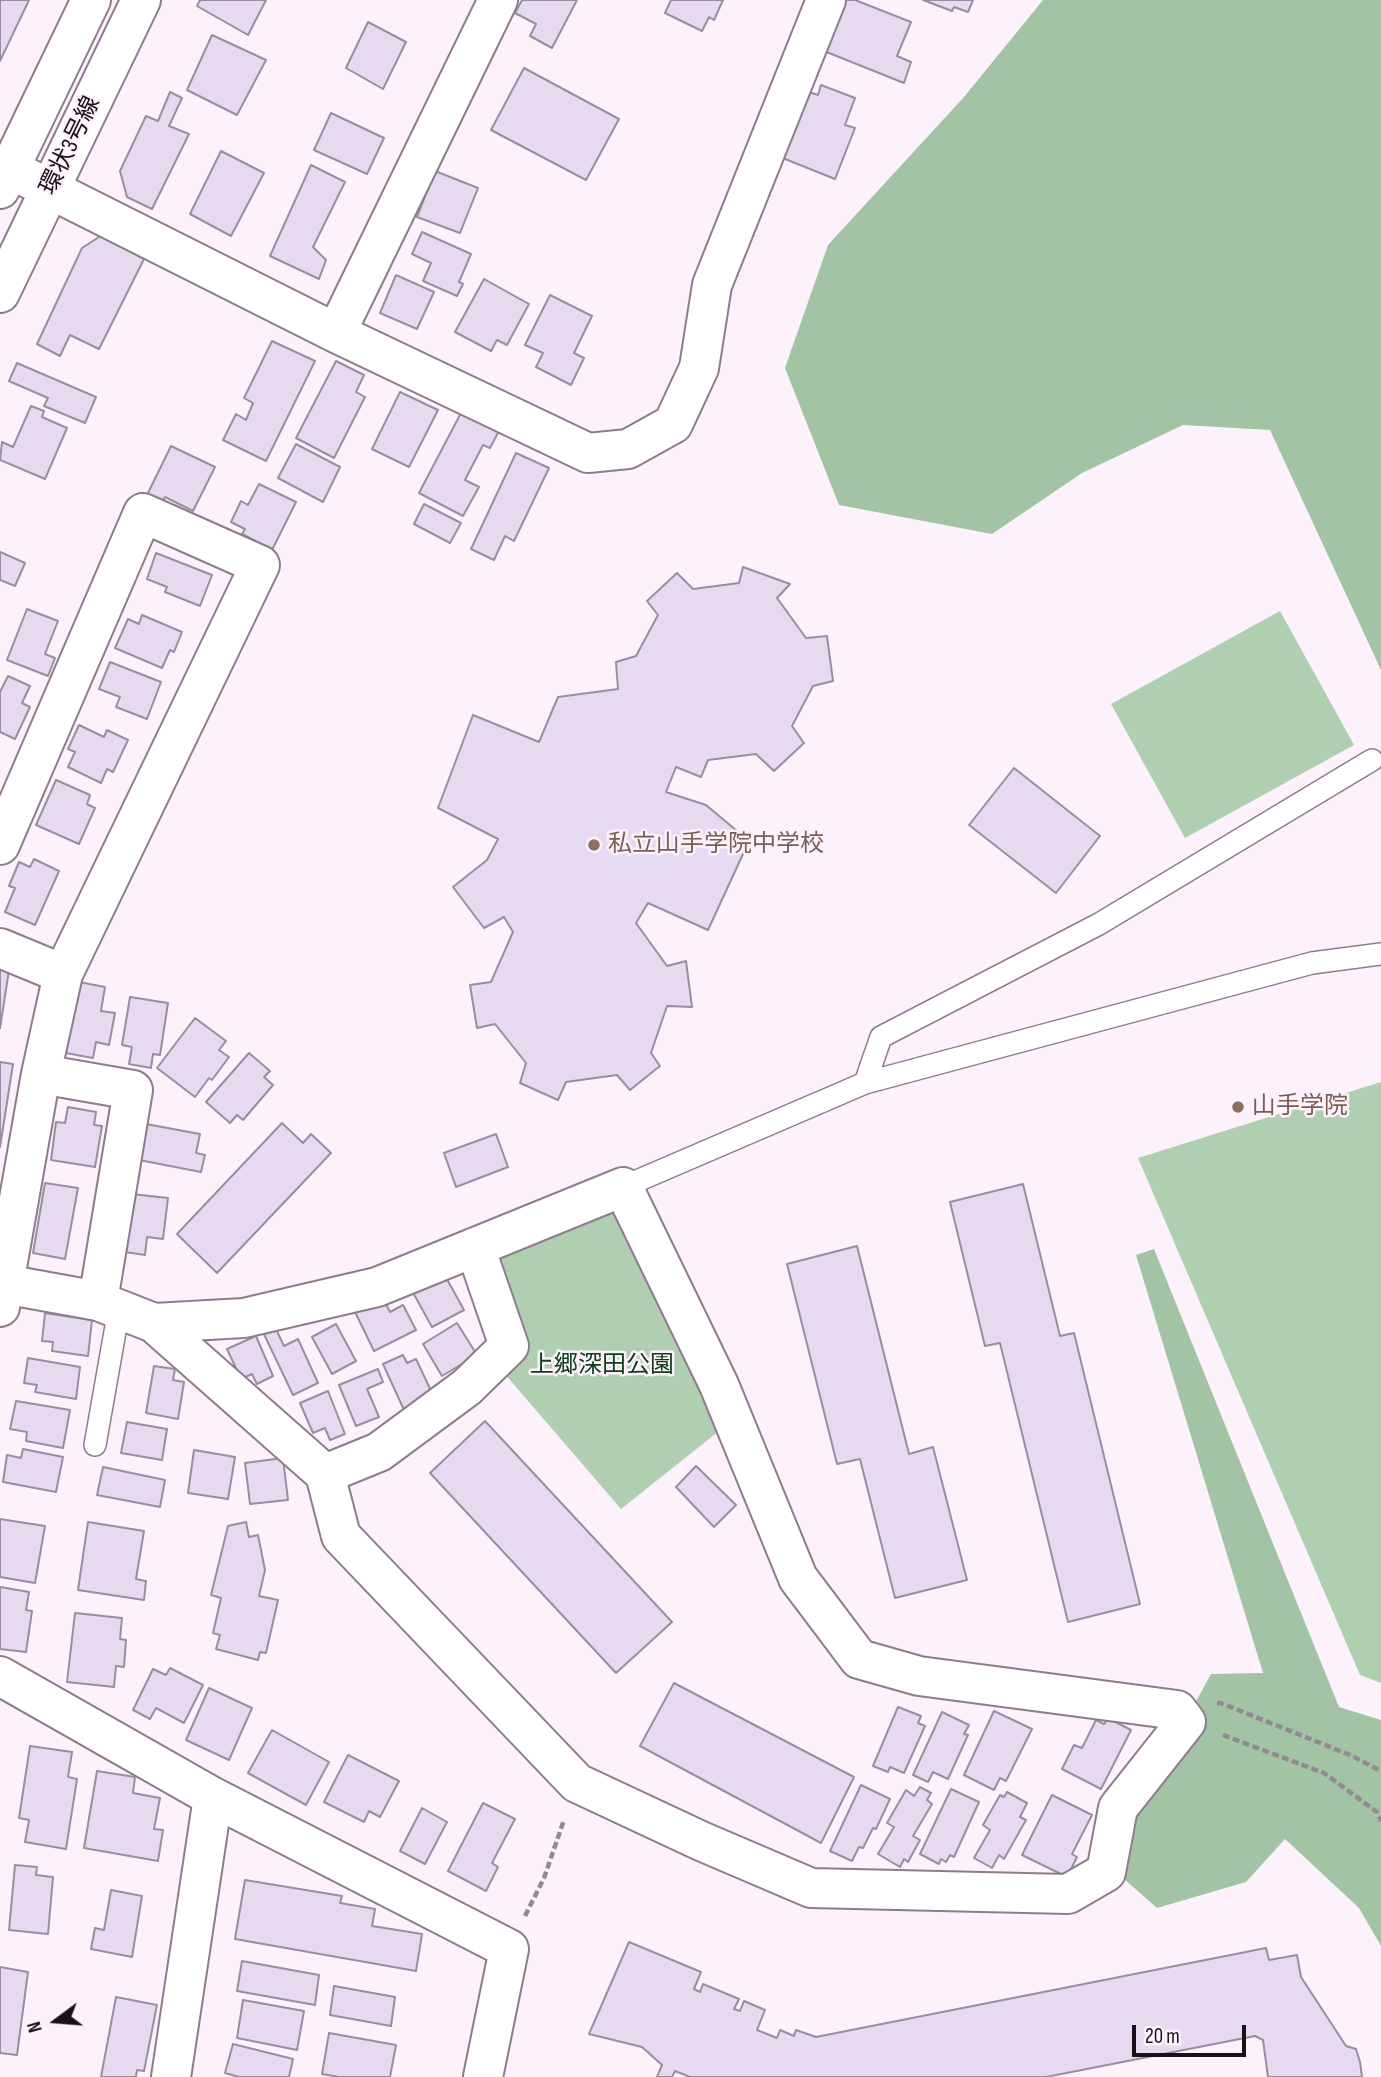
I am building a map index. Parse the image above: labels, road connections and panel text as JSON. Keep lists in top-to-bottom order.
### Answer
{
  "streets": {
    "street": ["環状3号線"]
  },
  "parks": ["上郷深田公園"],
  "places": ["私立山手学院中学校", "山手学院"],
  "scale_bar": "20 m",
  "north": "left"
}
